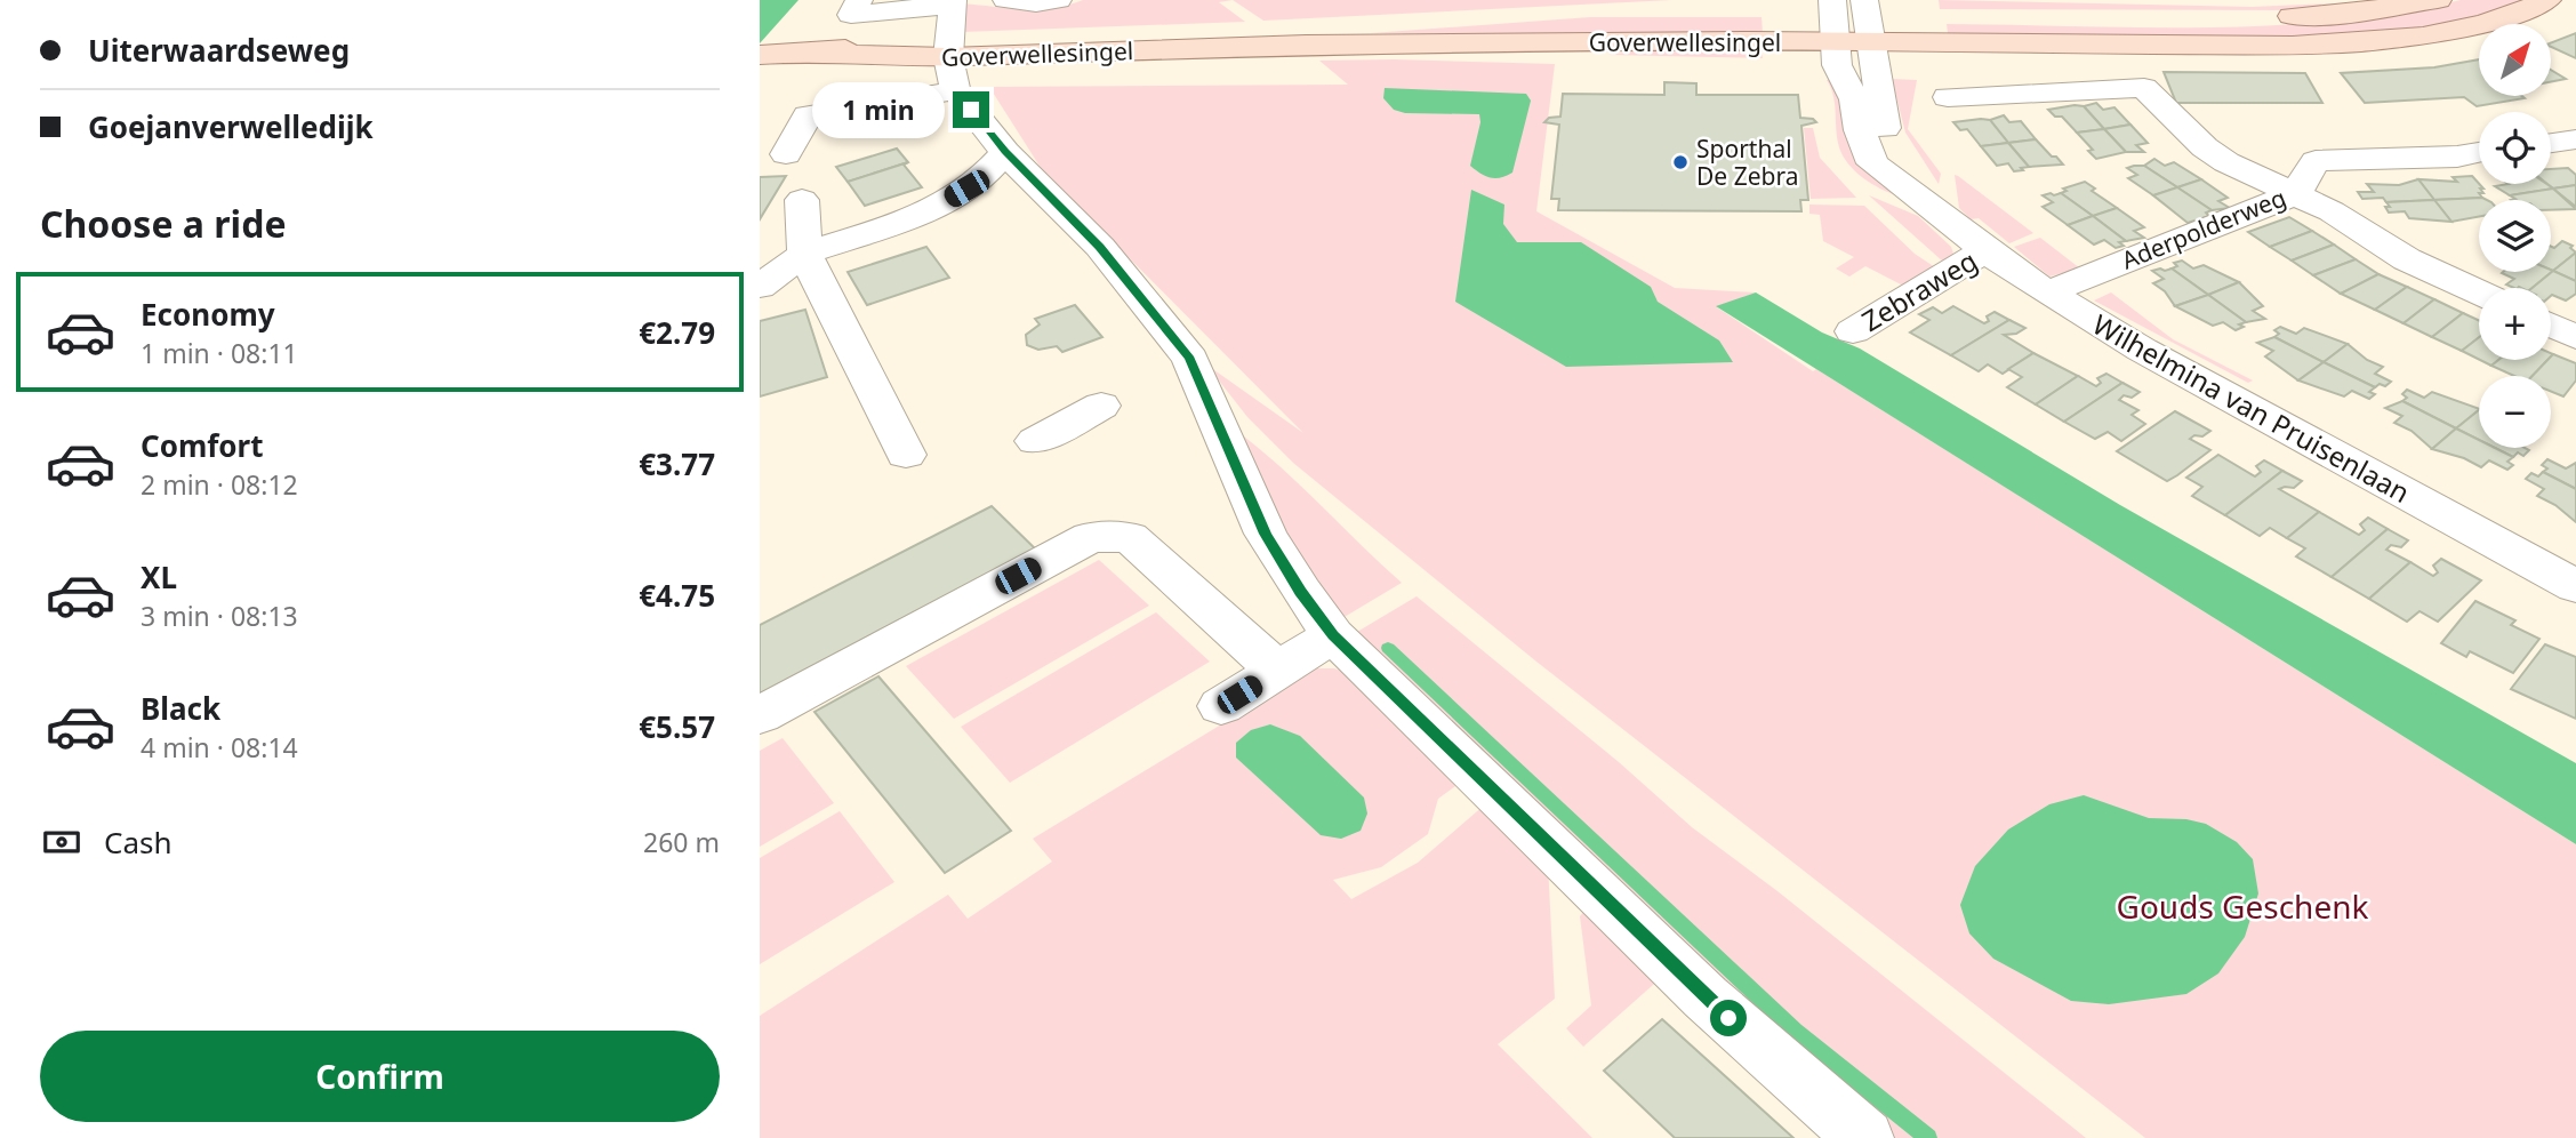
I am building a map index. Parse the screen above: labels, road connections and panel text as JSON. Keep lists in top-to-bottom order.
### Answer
{
  "streets": {
    "main road": ["Goverwellesingel"],
    "street": ["Aderpolderweg", "Zebraweg", "Wilhelmina van Pruisenlaan"]
  },
  "crossings": [
    ["Goverwellesingel", "Wilhelmina van Pruisenlaan"],
    ["Aderpolderweg", "Wilhelmina van Pruisenlaan"],
    ["Zebraweg", "Wilhelmina van Pruisenlaan"]
  ],
  "parks": ["Gouds Geschenk"],
  "places": ["Sporthal De Zebra"],
  "north": "top right",
  "page": {
    "banner": ["Uiterwaardseweg", "Goejanverwelledijk"],
    "map_buttons": ["+", "−"],
    "bubble": "1 min",
    "heading": "Choose a ride",
    "list": [
      {
        "name": "Economy",
        "note": "1 min · 08:11",
        "value": "€2.79"
      },
      {
        "name": "Comfort",
        "note": "2 min · 08:12",
        "value": "€3.77"
      },
      {
        "name": "XL",
        "note": "3 min · 08:13",
        "value": "€4.75"
      },
      {
        "name": "Black",
        "note": "4 min · 08:14",
        "value": "€5.57"
      }
    ],
    "pay": ["Cash", "260 m"],
    "buttons": "Confirm"
  }
}
